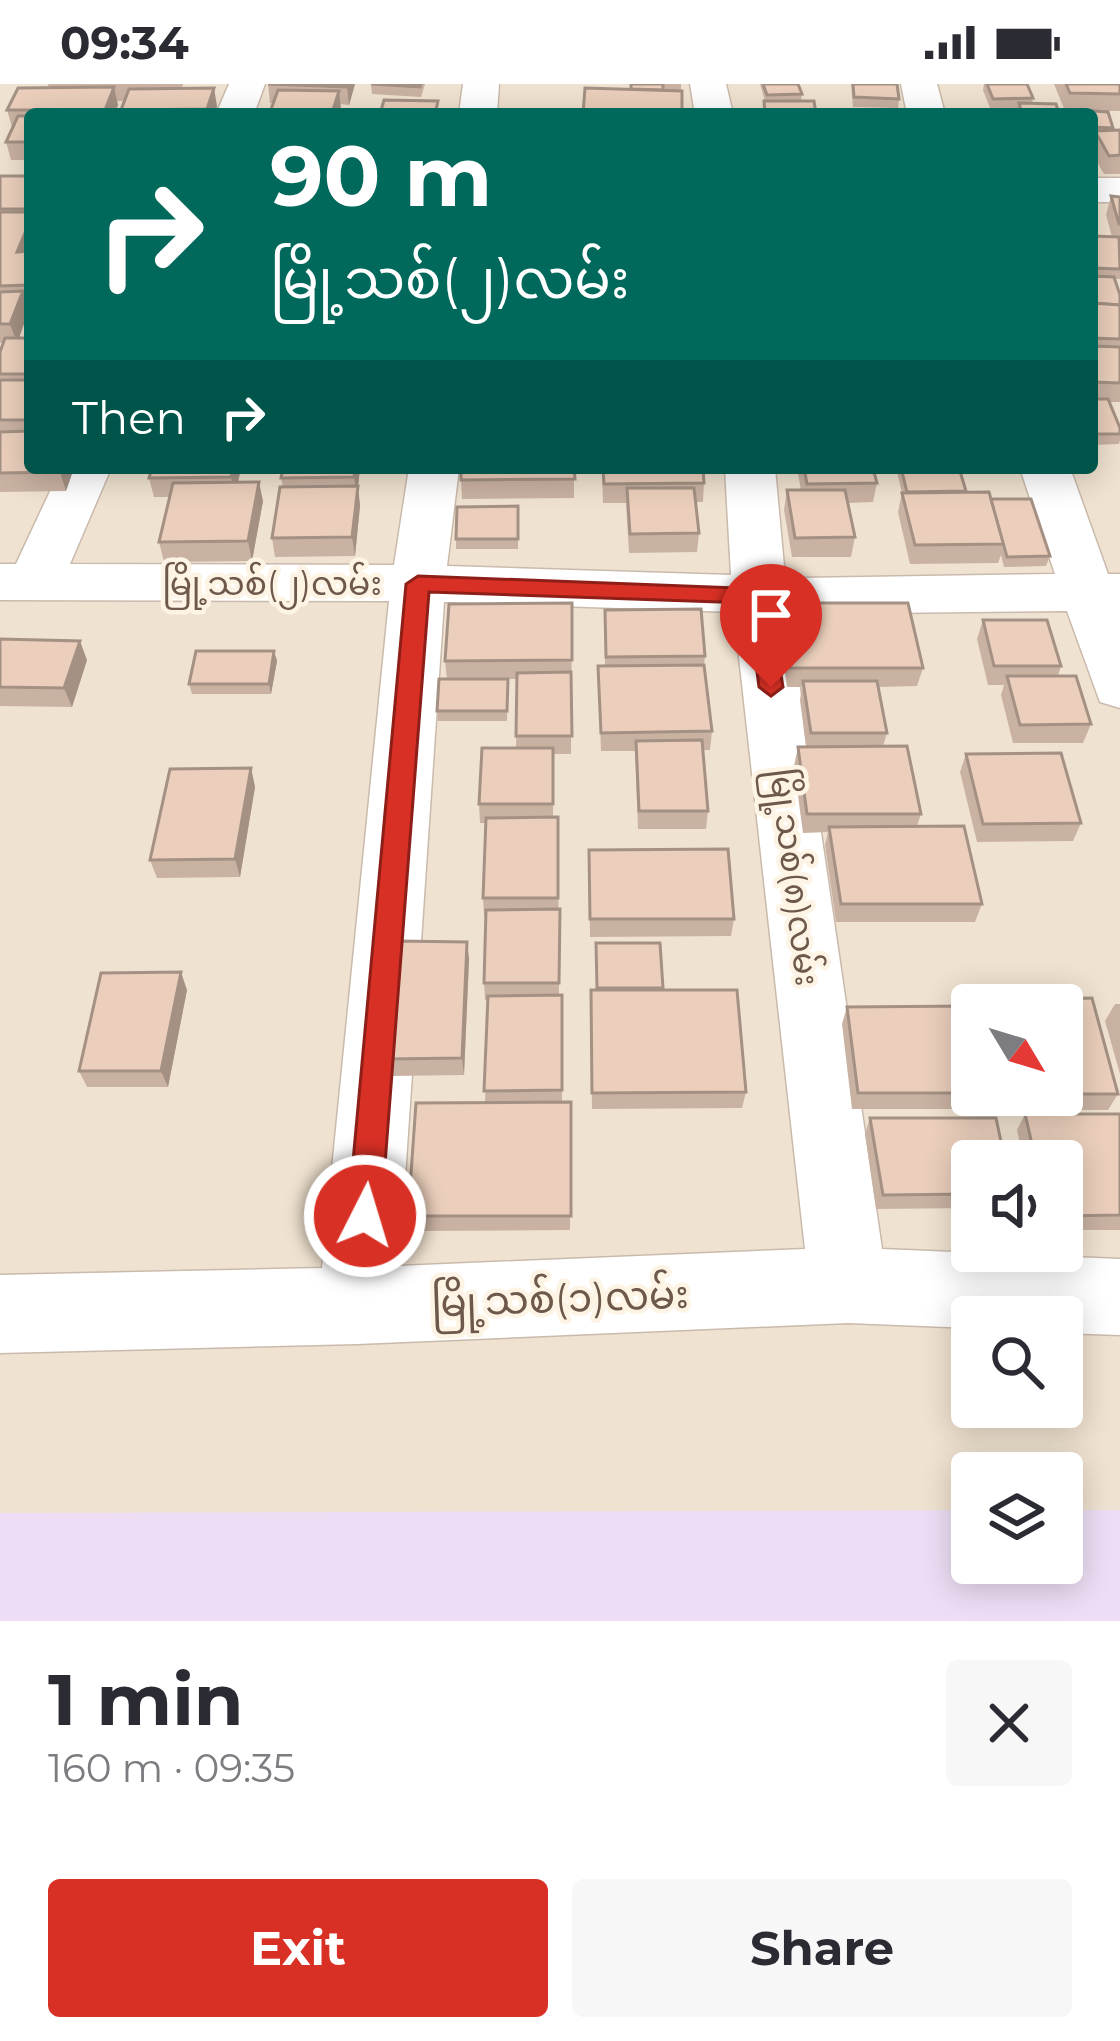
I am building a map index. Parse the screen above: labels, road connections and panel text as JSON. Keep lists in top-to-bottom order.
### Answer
{
  "streets": {
    "street": ["မြို့သစ်(၂)လမ်း", "မြို့သစ်(၈)လမ်း", "မြို့သစ်(၁)လမ်း"]
  },
  "crossings": [
    ["မြို့သစ်(၂)လမ်း", "မြို့သစ်(၈)လမ်း"],
    ["မြို့သစ်(၈)လမ်း", "မြို့သစ်(၁)လမ်း"]
  ],
  "north": "bottom right",
  "page": {
    "status": "09:34",
    "turn": ["90 m", "မြို့သစ်(၂)လမ်း"],
    "then": "Then",
    "heading": ["1 min", "160 m · 09:35"],
    "buttons": ["Exit", "Share"]
  }
}
